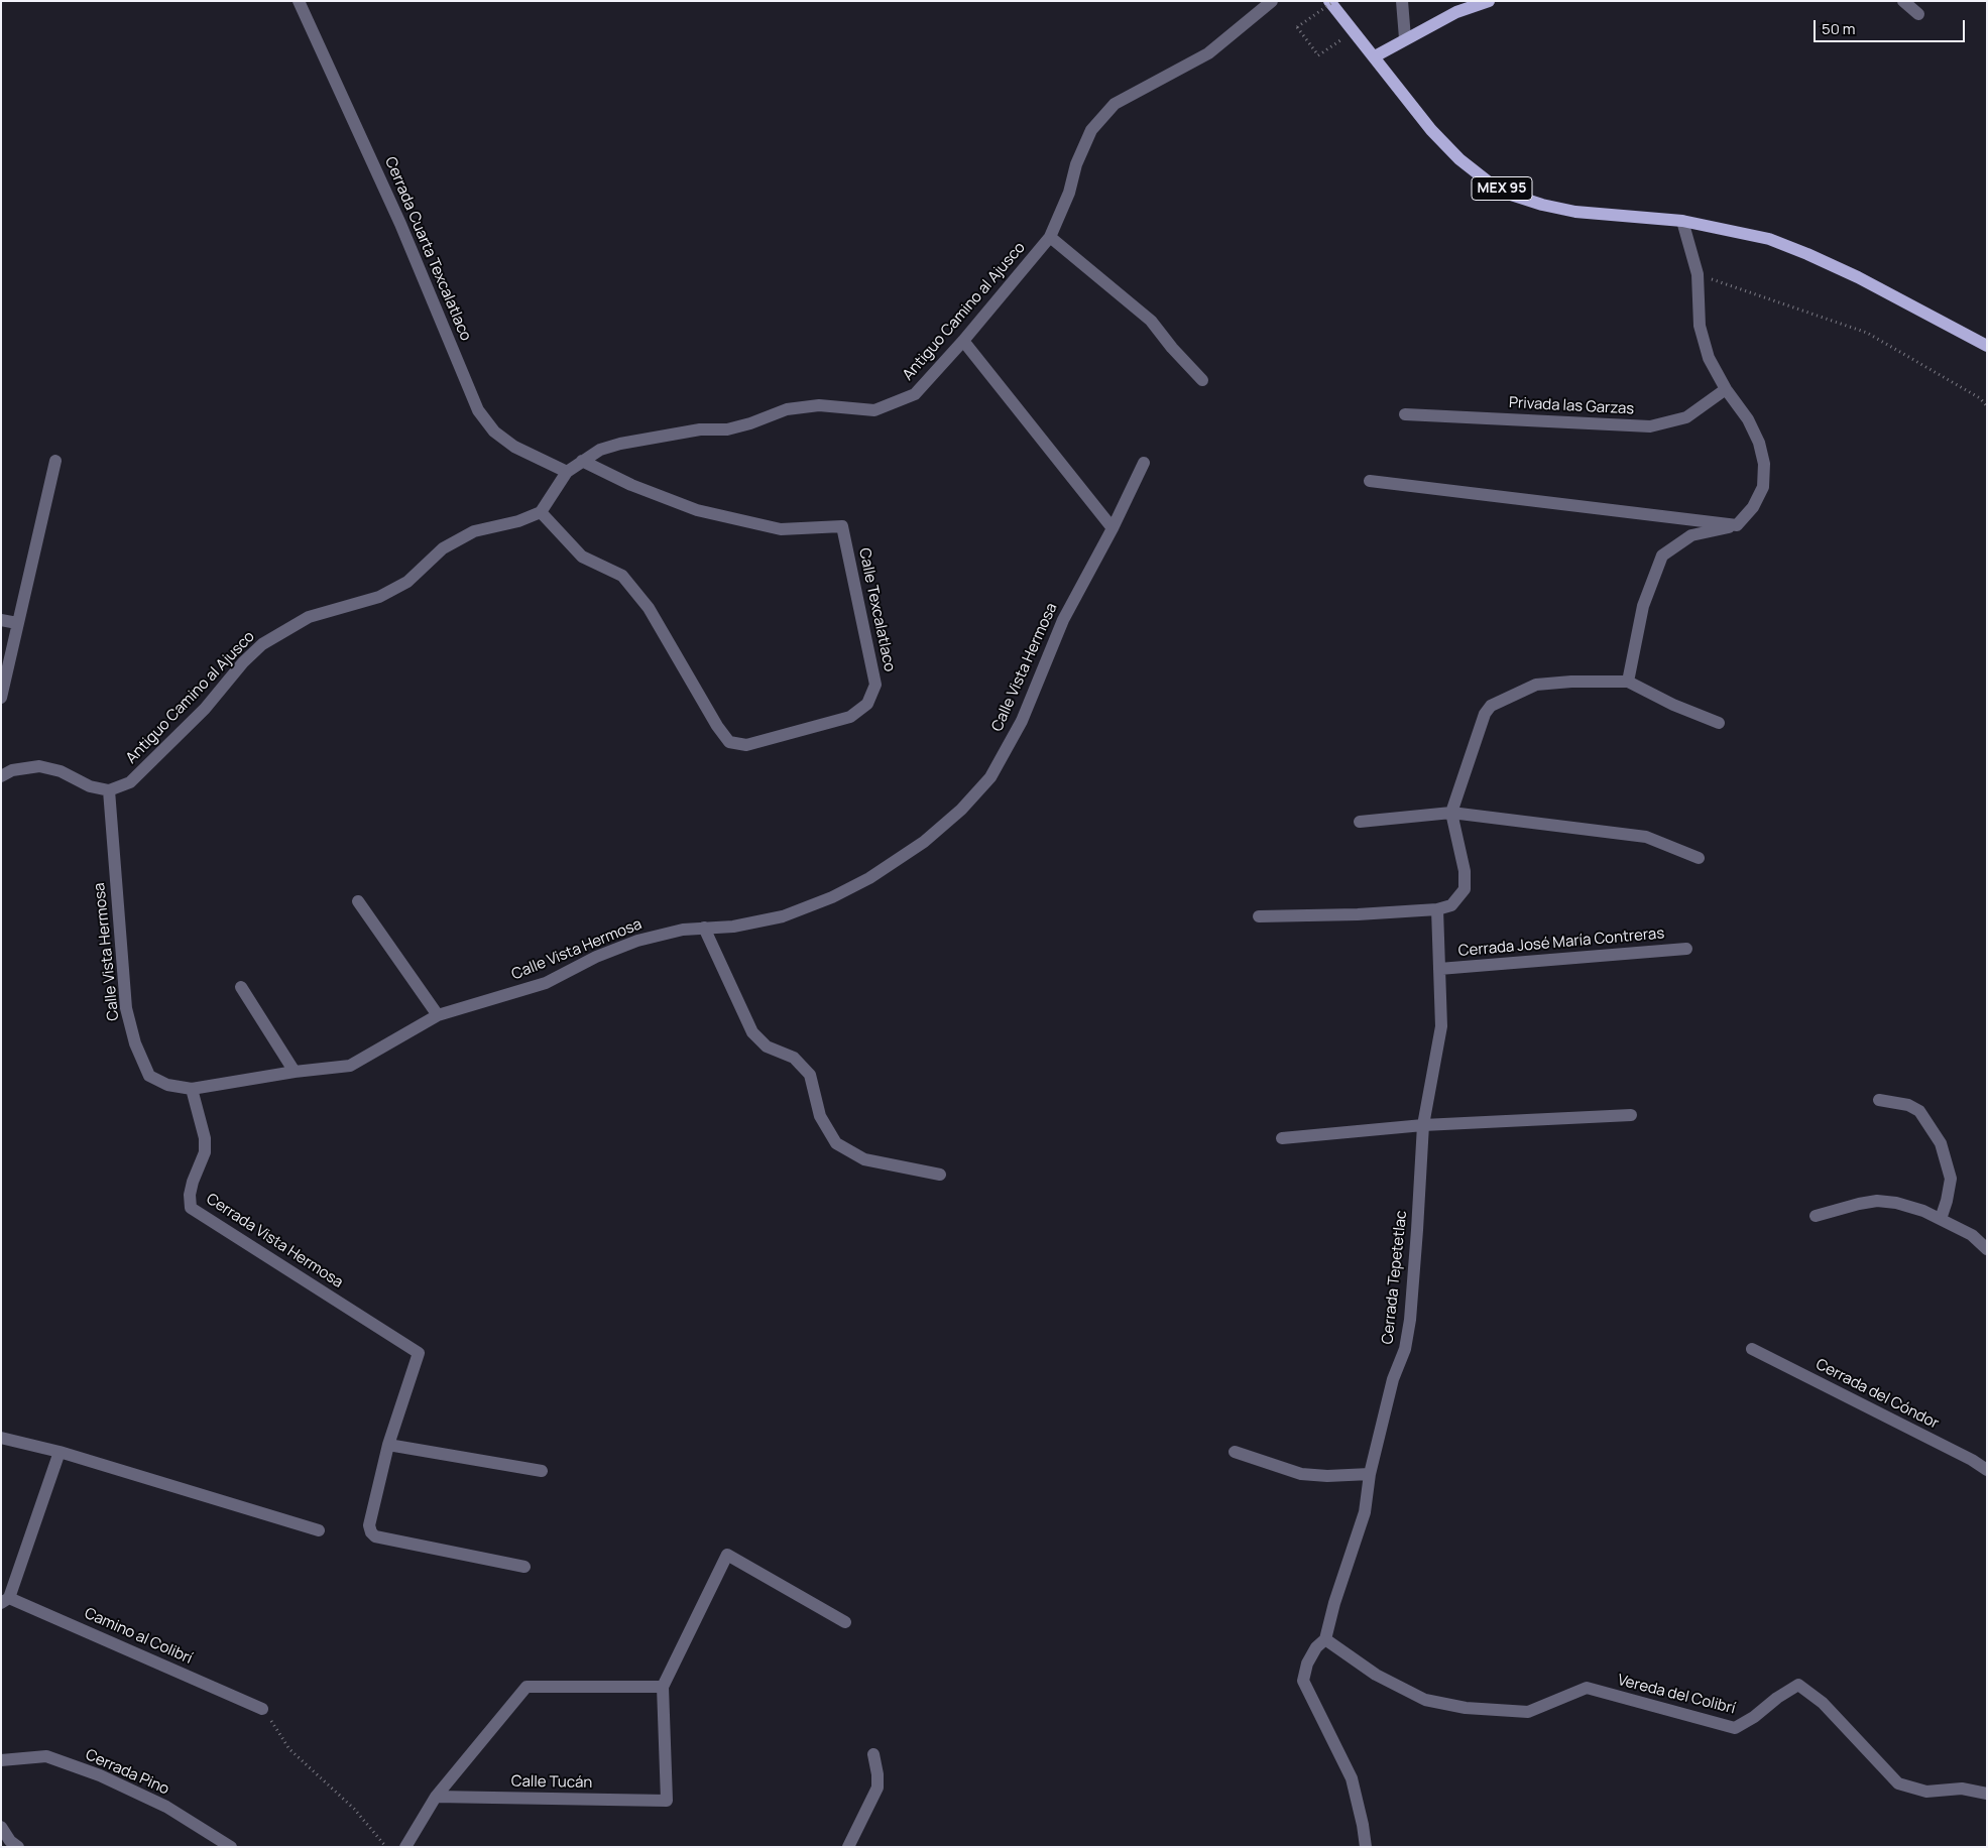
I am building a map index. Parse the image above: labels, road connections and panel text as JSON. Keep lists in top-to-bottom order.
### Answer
{
  "streets": {
    "main road": ["MEX 95"],
    "street": [
      "Cerrada Cuarta Texcalatlaco",
      "Antiguo Camino al Ajusco",
      "Privada las Garzas",
      "Calle Texcalatlaco",
      "Calle Vista Hermosa",
      "Cerrada José María Contreras",
      "Cerrada Vista Hermosa",
      "Cerrada Tepetetlac",
      "Cerrada del Cóndor",
      "Camino al Colibrí",
      "Vereda del Colibrí",
      "Cerrada Pino",
      "Calle Tucán"
    ]
  },
  "crossings": [
    ["Cerrada Cuarta Texcalatlaco", "Antiguo Camino al Ajusco"],
    ["Antiguo Camino al Ajusco", "Calle Texcalatlaco"],
    ["Antiguo Camino al Ajusco", "Calle Vista Hermosa"],
    ["Calle Vista Hermosa", "Cerrada Vista Hermosa"],
    ["Cerrada José María Contreras", "Cerrada Tepetetlac"],
    ["Cerrada Tepetetlac", "Vereda del Colibrí"]
  ],
  "scale_bar": "50 m"
}
